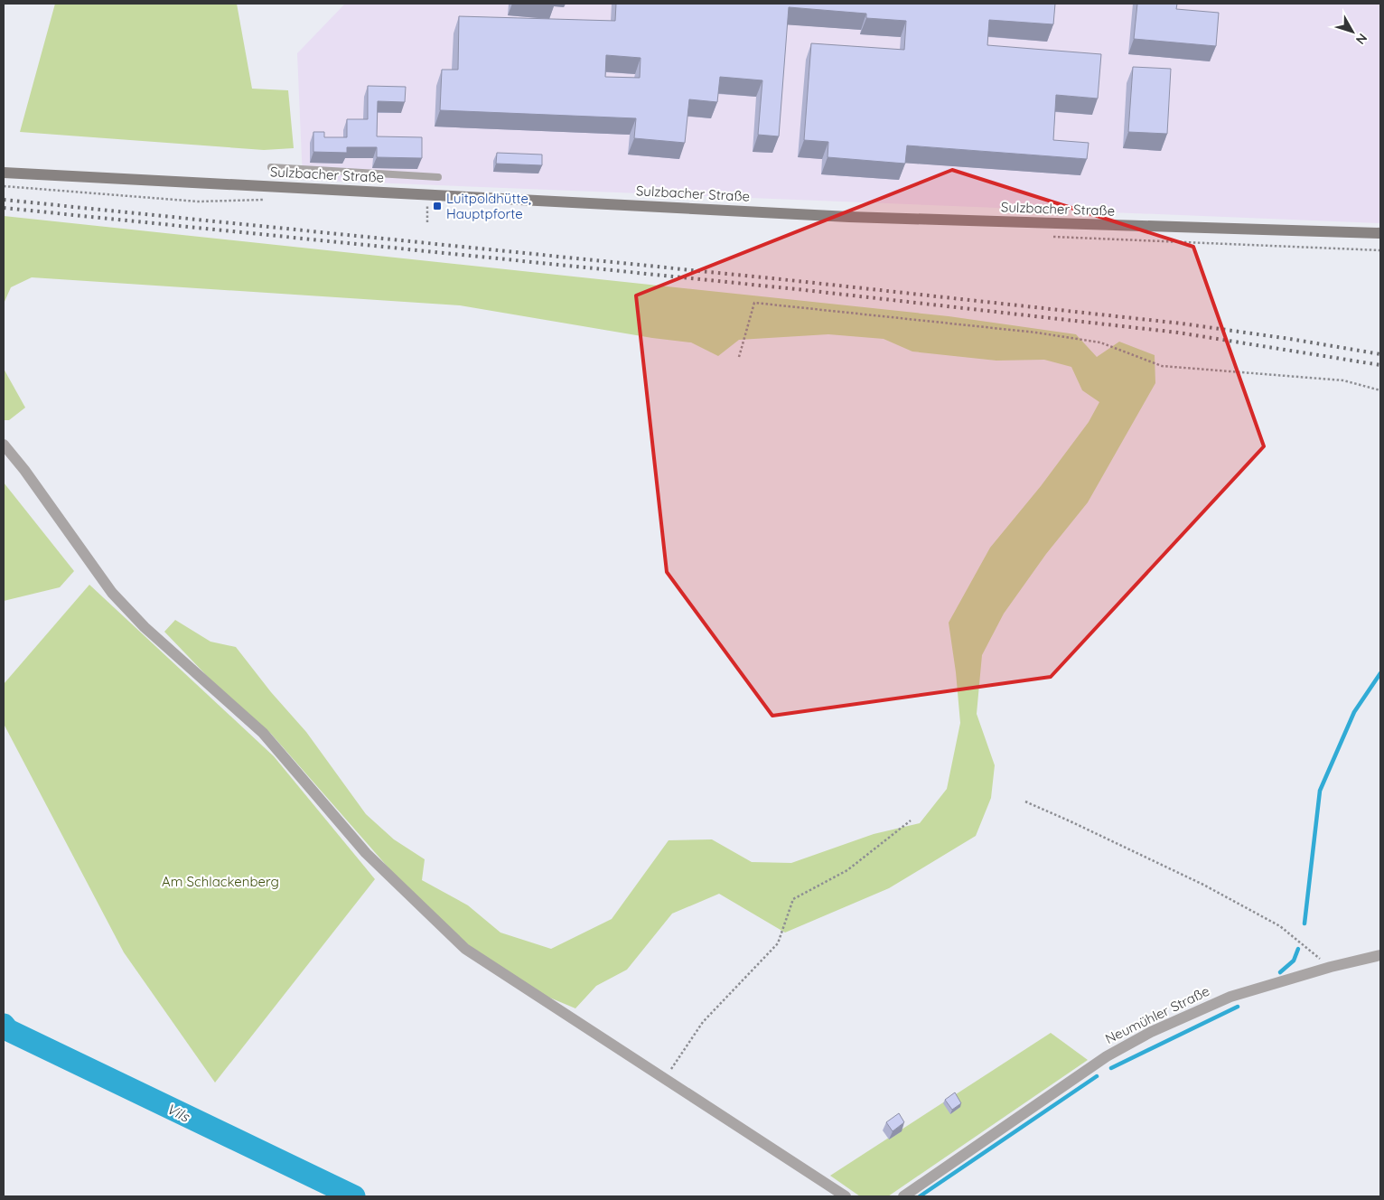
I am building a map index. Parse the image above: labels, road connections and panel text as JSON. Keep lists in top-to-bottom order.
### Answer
{
  "streets": {
    "main road": ["Sulzbacher Straße"],
    "street": ["Neumühler Straße"]
  },
  "water": ["Vils"],
  "parks": ["Am Schlackenberg"],
  "places": {
    "transit": ["Luitpoldhütte, Hauptpforte"]
  },
  "north": "bottom right"
}
